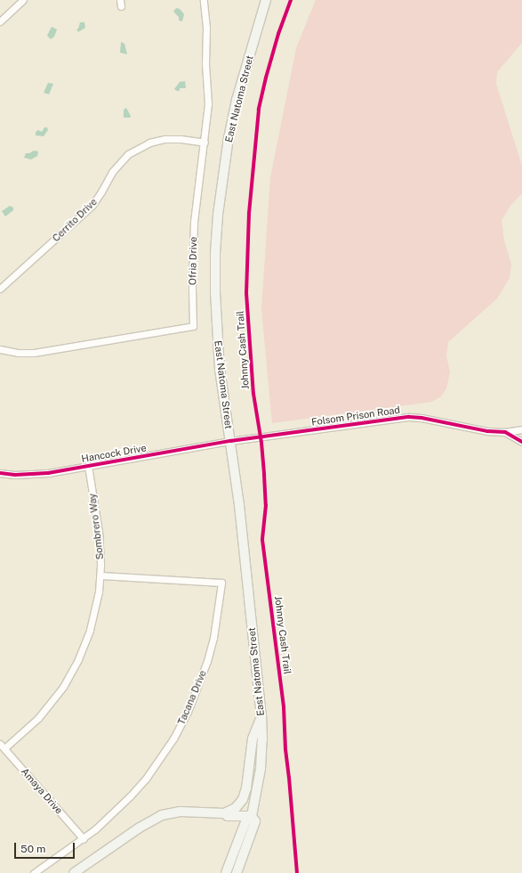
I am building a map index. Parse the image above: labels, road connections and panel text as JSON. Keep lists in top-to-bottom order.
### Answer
{
  "streets": {
    "main road": ["East Natoma Street"],
    "street": [
      "Cerrito Drive",
      "Ofria Drive",
      "Folsom Prison Road",
      "Hancock Drive",
      "Sombrero Way",
      "Tacana Drive",
      "Amaya Drive"
    ],
    "cycle path": ["Johnny Cash Trail"]
  },
  "crossings": [
    ["East Natoma Street", "Folsom Prison Road"],
    ["East Natoma Street", "Hancock Drive"],
    ["Cerrito Drive", "Ofria Drive"],
    ["Folsom Prison Road", "Hancock Drive"],
    ["Hancock Drive", "Sombrero Way"],
    ["Sombrero Way", "Tacana Drive"],
    ["Sombrero Way", "Amaya Drive"],
    ["Tacana Drive", "Amaya Drive"]
  ],
  "scale_bar": "50 m"
}
